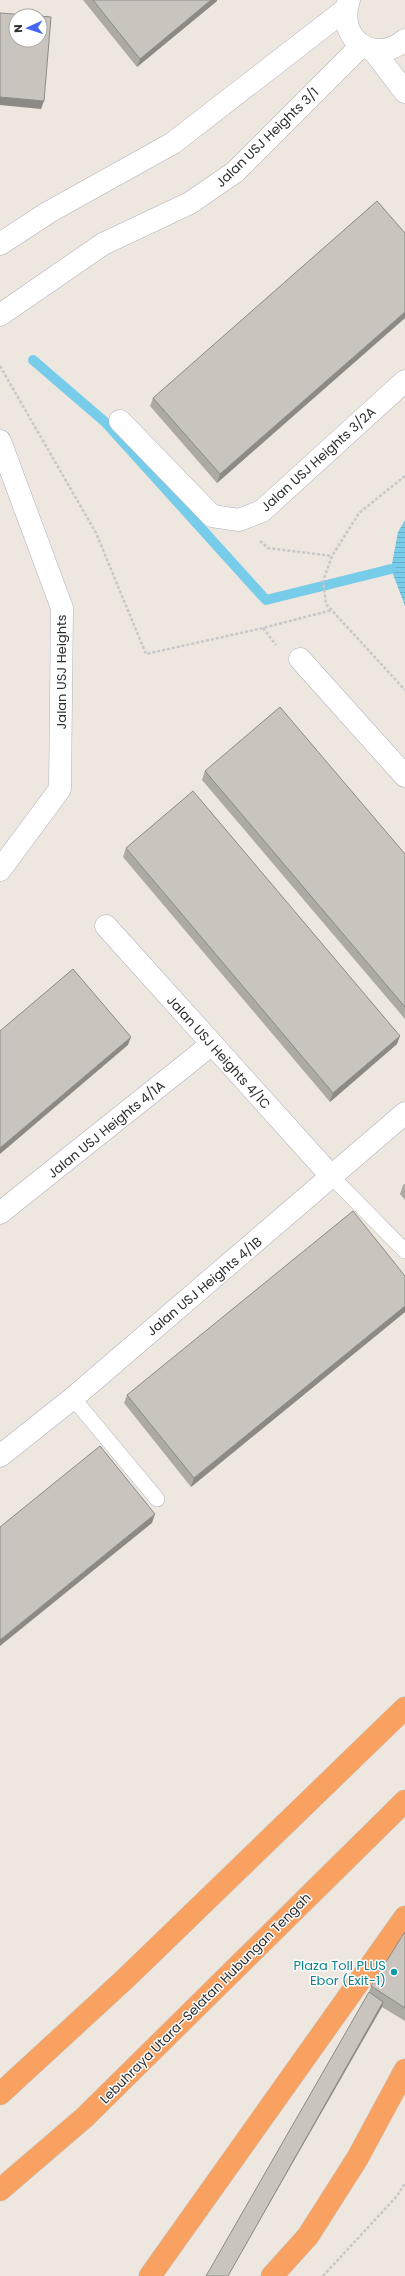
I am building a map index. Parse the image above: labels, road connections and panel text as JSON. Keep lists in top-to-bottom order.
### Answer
{
  "streets": {
    "highway": ["Lebuhraya Utara–Selatan Hubungan Tengah"],
    "street": [
      "Jalan USJ Heights 3/1",
      "Jalan USJ Heights 3/2A",
      "Jalan USJ Heights",
      "Jalan USJ Heights 4/1C",
      "Jalan USJ Heights 4/1A",
      "Jalan USJ Heights 4/1B"
    ]
  },
  "crossings": [
    ["Jalan USJ Heights 4/1C", "Jalan USJ Heights 4/1A"],
    ["Jalan USJ Heights 4/1C", "Jalan USJ Heights 4/1B"]
  ],
  "places": ["Plaza Toll PLUS Ebor (Exit-1)"],
  "north": "left"
}
